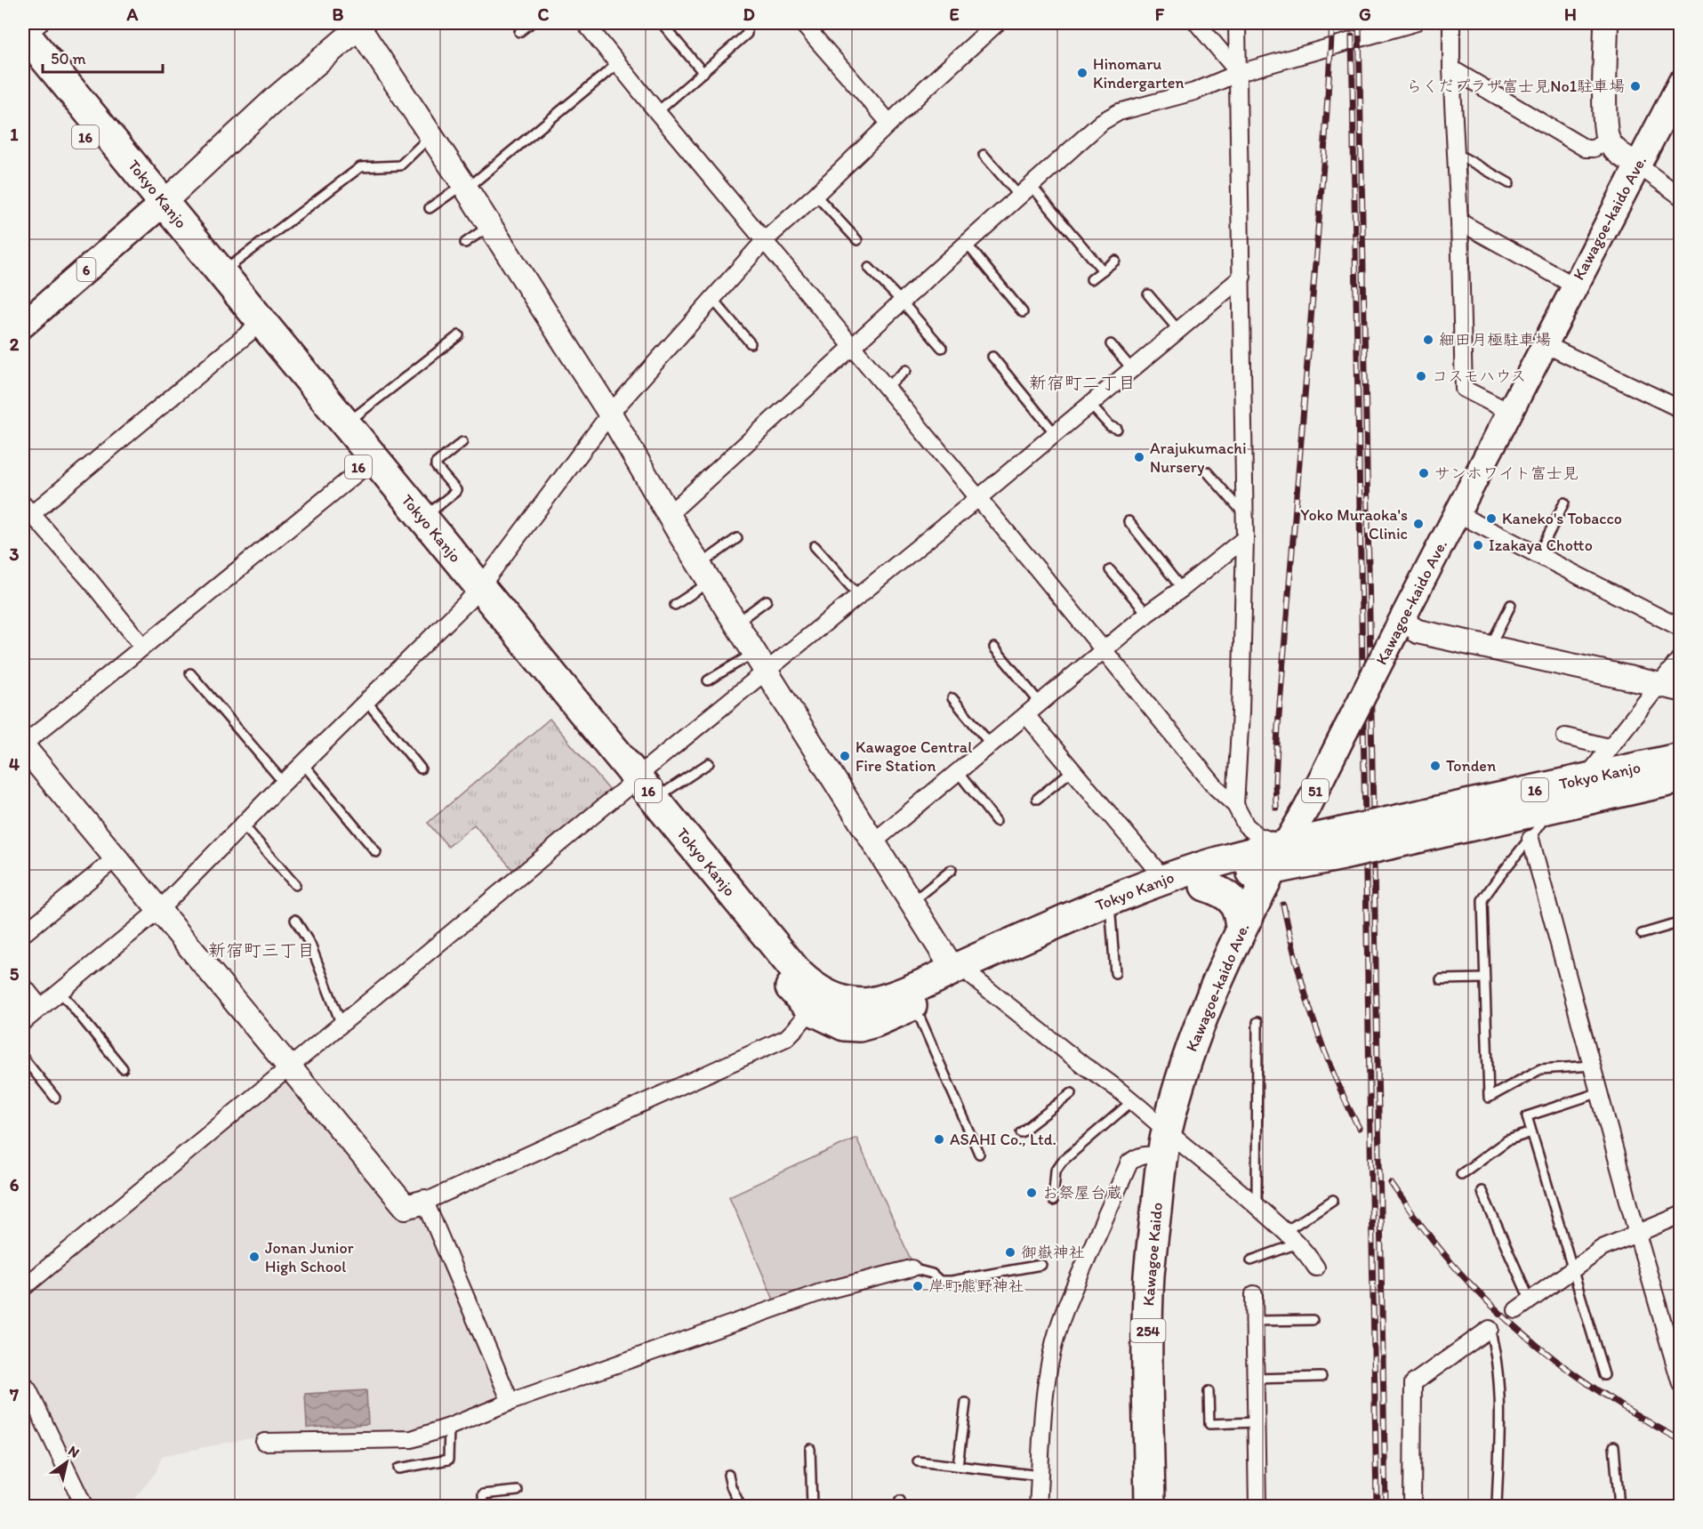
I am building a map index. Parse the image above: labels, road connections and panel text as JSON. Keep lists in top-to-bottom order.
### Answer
{
  "streets": {
    "highway": [
      "16",
      "Tokyo Kanjo",
      "Kawagoe-kaido Ave.",
      "Kawagoe Kaido",
      "254"
    ],
    "main road": ["6", "51"]
  },
  "crossings": [
    ["Tokyo Kanjo", "Kawagoe-kaido Ave."],
    ["Tokyo Kanjo", "6"],
    ["Kawagoe-kaido Ave.", "Kawagoe Kaido"]
  ],
  "districts": ["新宿町二丁目", "新宿町三丁目"],
  "places": [
    "Hinomaru Kindergarten",
    "らくだプラザ富士見No1駐車場",
    "細田月極駐車場",
    "コスモハウス",
    "Arajukumachi Nursery",
    "サンホワイト富士見",
    "Kaneko's Tobacco",
    "Yoko Muraoka's Clinic",
    "Izakaya Chotto",
    "Kawagoe Central Fire Station",
    "Tonden",
    "ASAHI Co., Ltd.",
    "お祭屋台蔵",
    "御嶽神社",
    "Jonan Junior High School",
    "岸町熊野神社"
  ],
  "scale_bar": "50 m",
  "north": "top right",
  "grid": {
    "columns": [
      "A",
      "B",
      "C",
      "D",
      "E",
      "F",
      "G",
      "H"
    ],
    "rows": [
      "1",
      "2",
      "3",
      "4",
      "5",
      "6",
      "7"
    ]
  }
}
